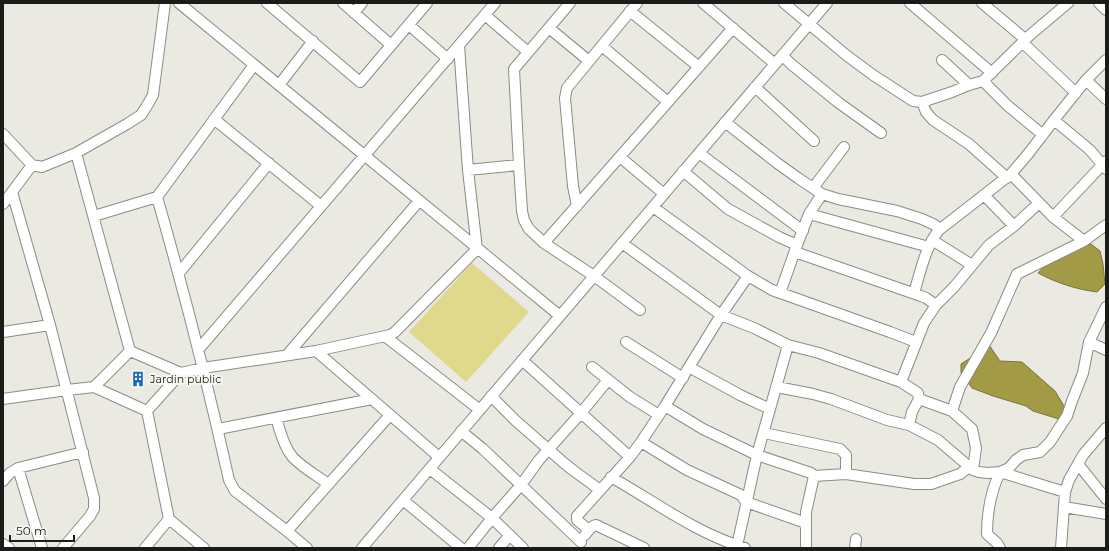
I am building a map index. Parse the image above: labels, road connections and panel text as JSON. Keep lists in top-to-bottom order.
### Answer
{
  "places": {
    "building": ["Jardin public"]
  },
  "scale_bar": "50 m"
}
